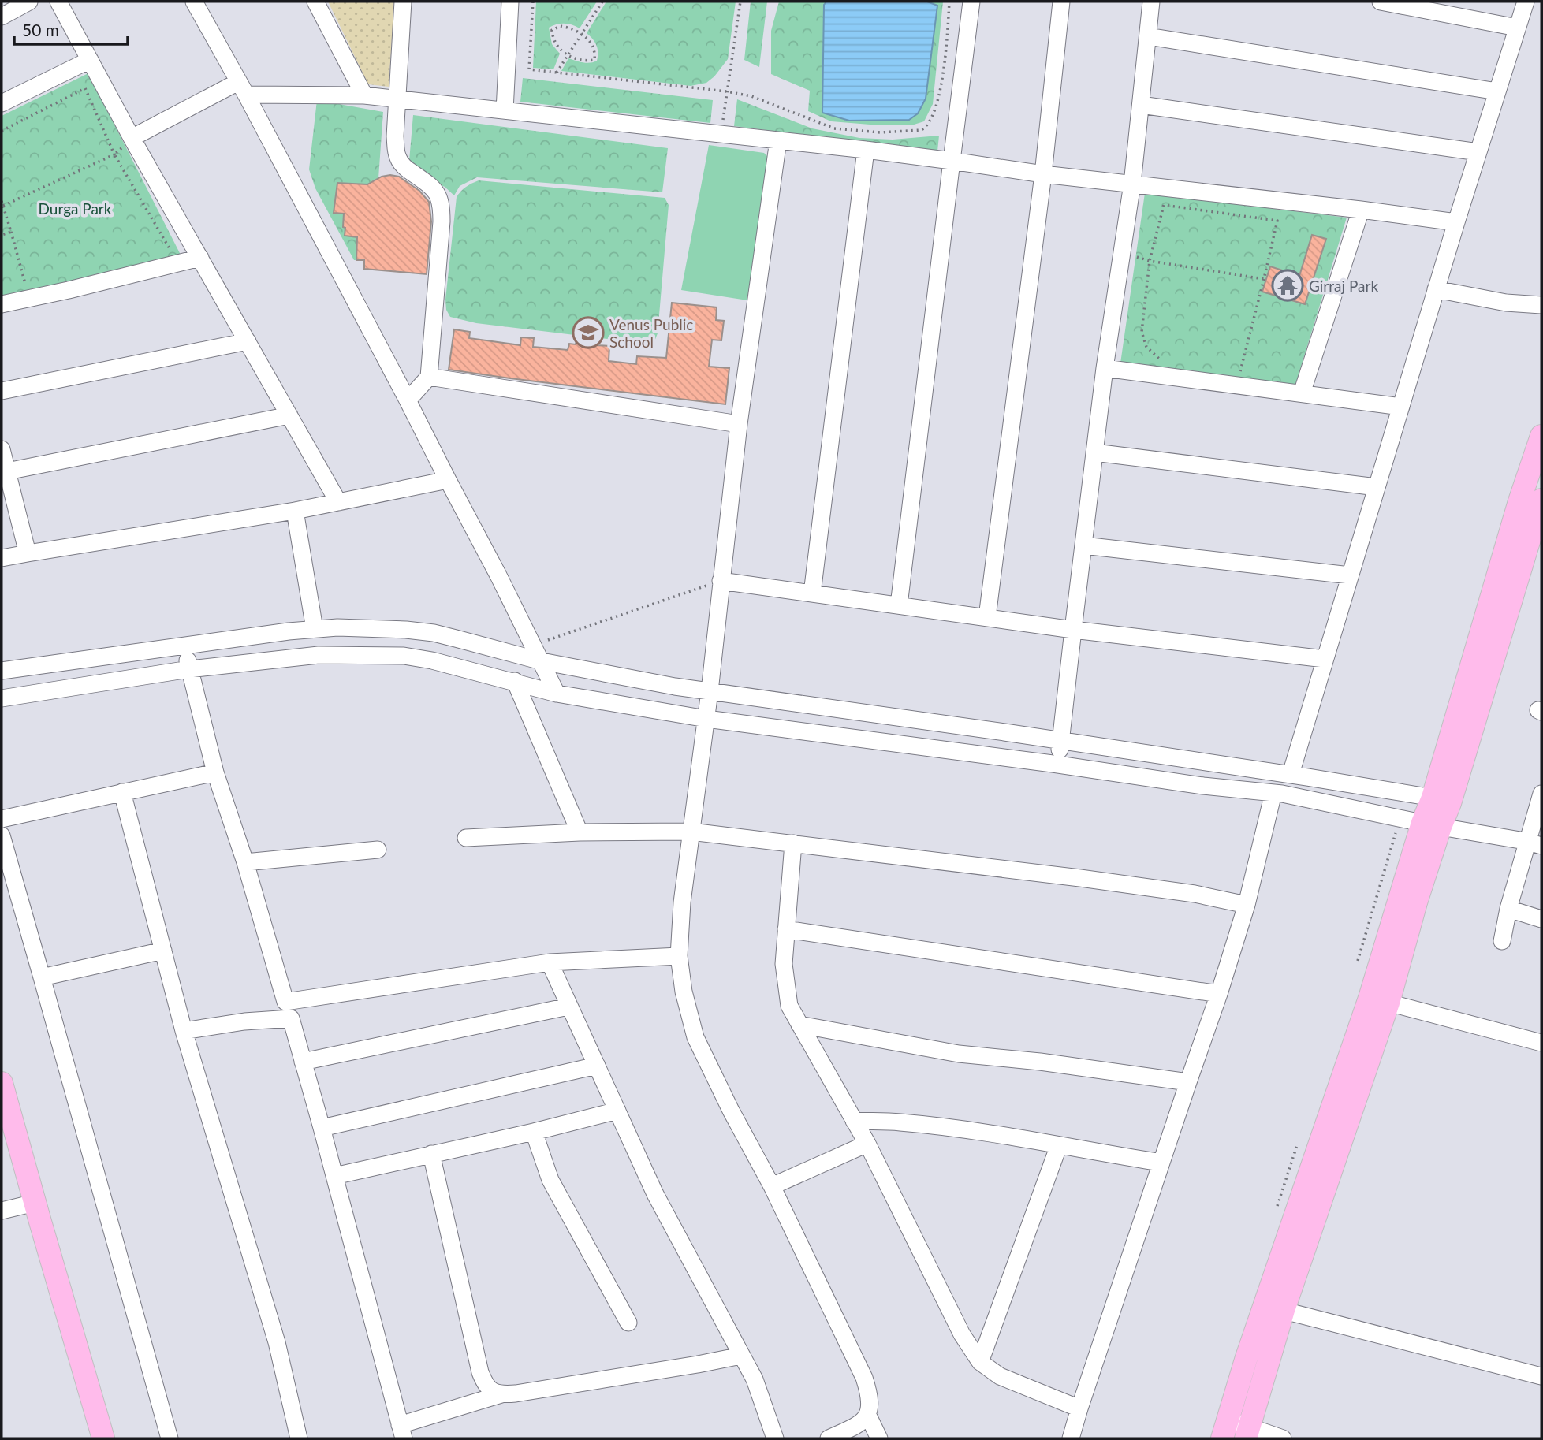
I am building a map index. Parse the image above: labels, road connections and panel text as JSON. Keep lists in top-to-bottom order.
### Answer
{
  "parks": ["Durga Park"],
  "places": {
    "temple": ["Girraj Park"],
    "school or university": ["Venus Public School"]
  },
  "scale_bar": "50 m"
}
